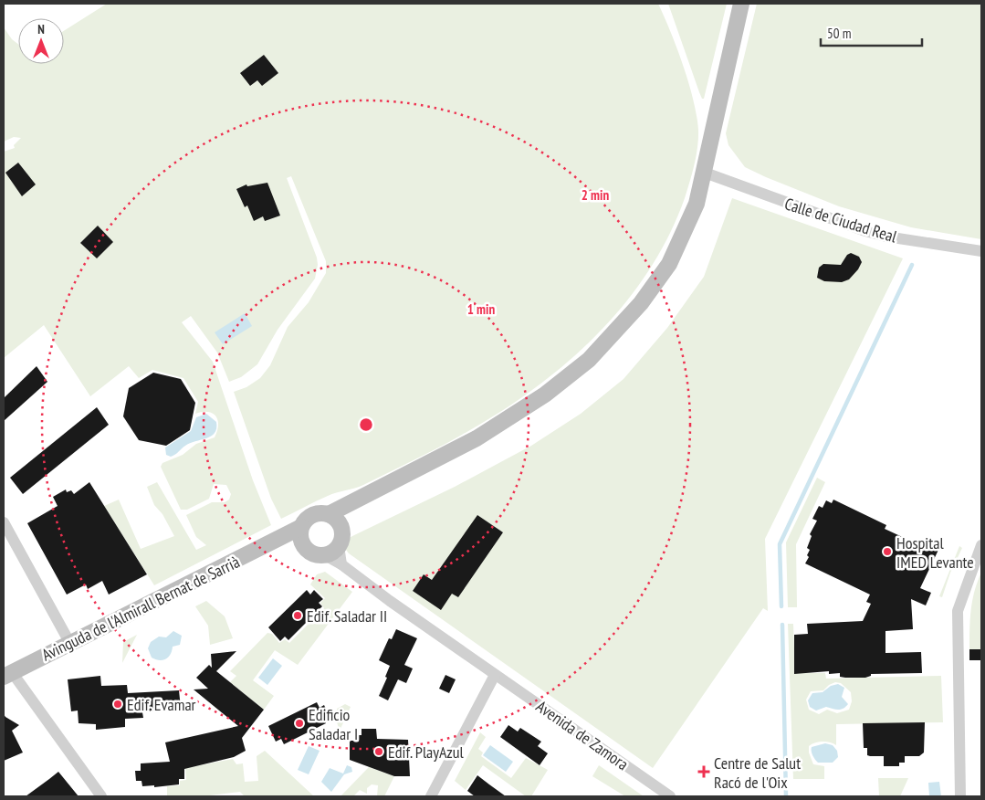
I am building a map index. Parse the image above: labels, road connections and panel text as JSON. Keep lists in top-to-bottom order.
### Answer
{
  "streets": {
    "street": ["Calle de Ciudad Real", "Avinguda de l'Almirall Bernat de Sarrià", "Avenida de Zamora"]
  },
  "crossings": [
    ["Avinguda de l'Almirall Bernat de Sarrià", "Avenida de Zamora"]
  ],
  "places": {
    "other": [
      "Hospital IMED Levante",
      "Edif. Saladar II",
      "Edif. Evamar",
      "Edificio Saladar I",
      "Edif. PlayAzul"
    ],
    "health": ["Centre de Salut Racó de l'Oix"]
  },
  "scale_bar": "50 m",
  "north": "top",
  "rings": ["2 min", "1 min"]
}
